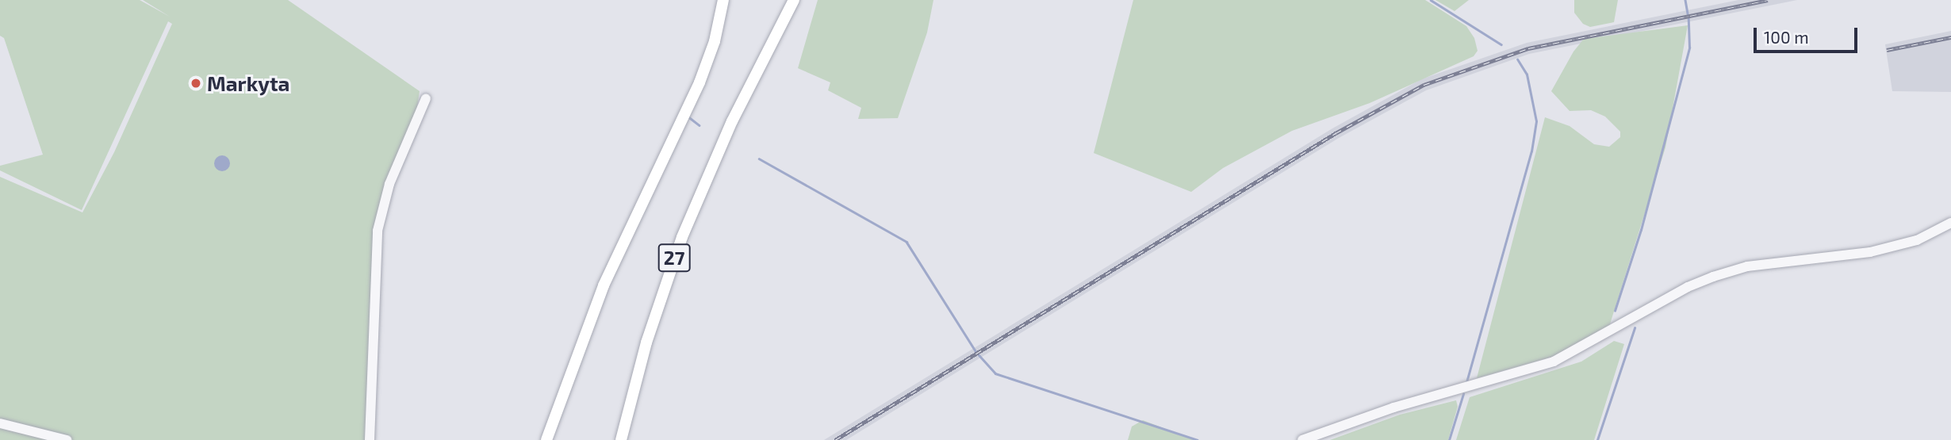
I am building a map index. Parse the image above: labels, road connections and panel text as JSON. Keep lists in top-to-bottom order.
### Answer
{
  "streets": {
    "main road": ["27"]
  },
  "places": ["Markyta"],
  "scale_bar": "100 m"
}
